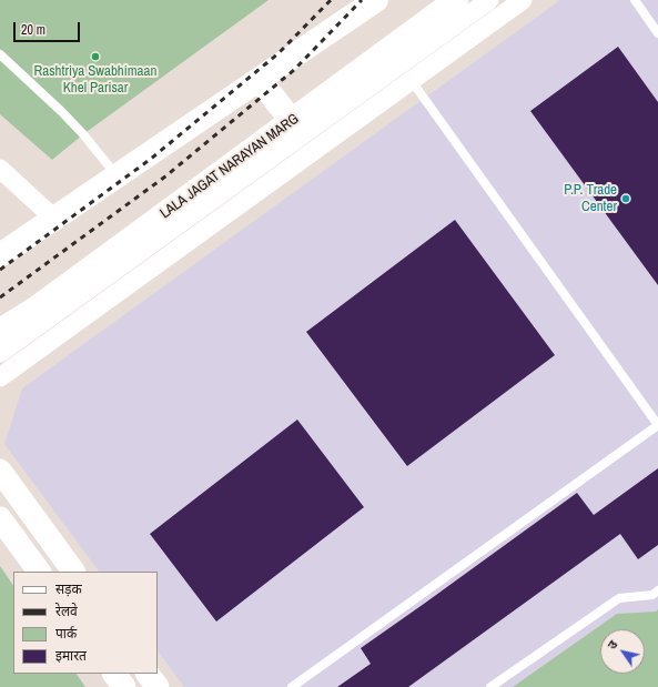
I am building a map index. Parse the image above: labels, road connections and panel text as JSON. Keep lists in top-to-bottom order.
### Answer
{
  "streets": {
    "main road": ["LALA JAGAT NARAYAN MARG"]
  },
  "places": ["Rashtriya Swabhimaan Khel Parisar", "P.P. Trade Center"],
  "legend": [
    "सड़क",
    "रेलवे",
    "पार्क",
    "इमारत"
  ],
  "scale_bar": "20 m",
  "north": "top left"
}
